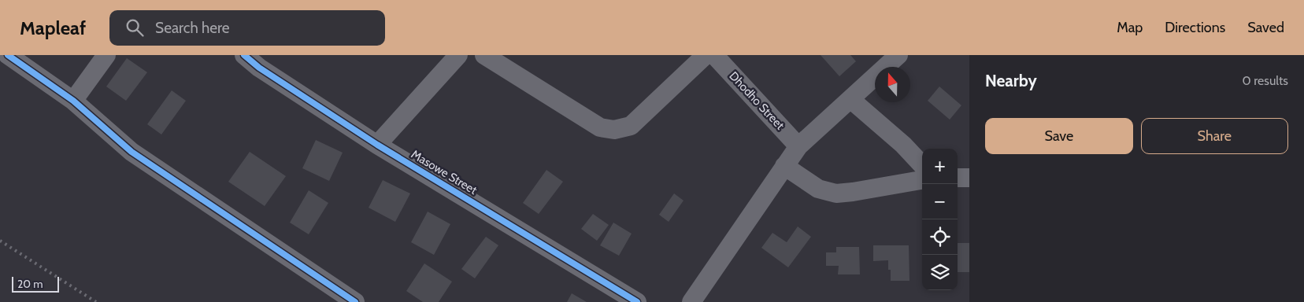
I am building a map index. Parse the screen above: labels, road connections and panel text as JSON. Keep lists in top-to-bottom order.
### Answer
{
  "streets": {
    "street": ["Dhodho Street", "Masowe Street"]
  },
  "scale_bar": "20 m",
  "north": "top",
  "page": {
    "header": "Mapleaf",
    "search": "Search here",
    "nav": ["Map", "Directions", "Saved"],
    "heading": ["Nearby", "0 results"],
    "buttons": ["Save", "Share"],
    "map_buttons": ["+", "−"],
    "scale": "20 m"
  }
}
